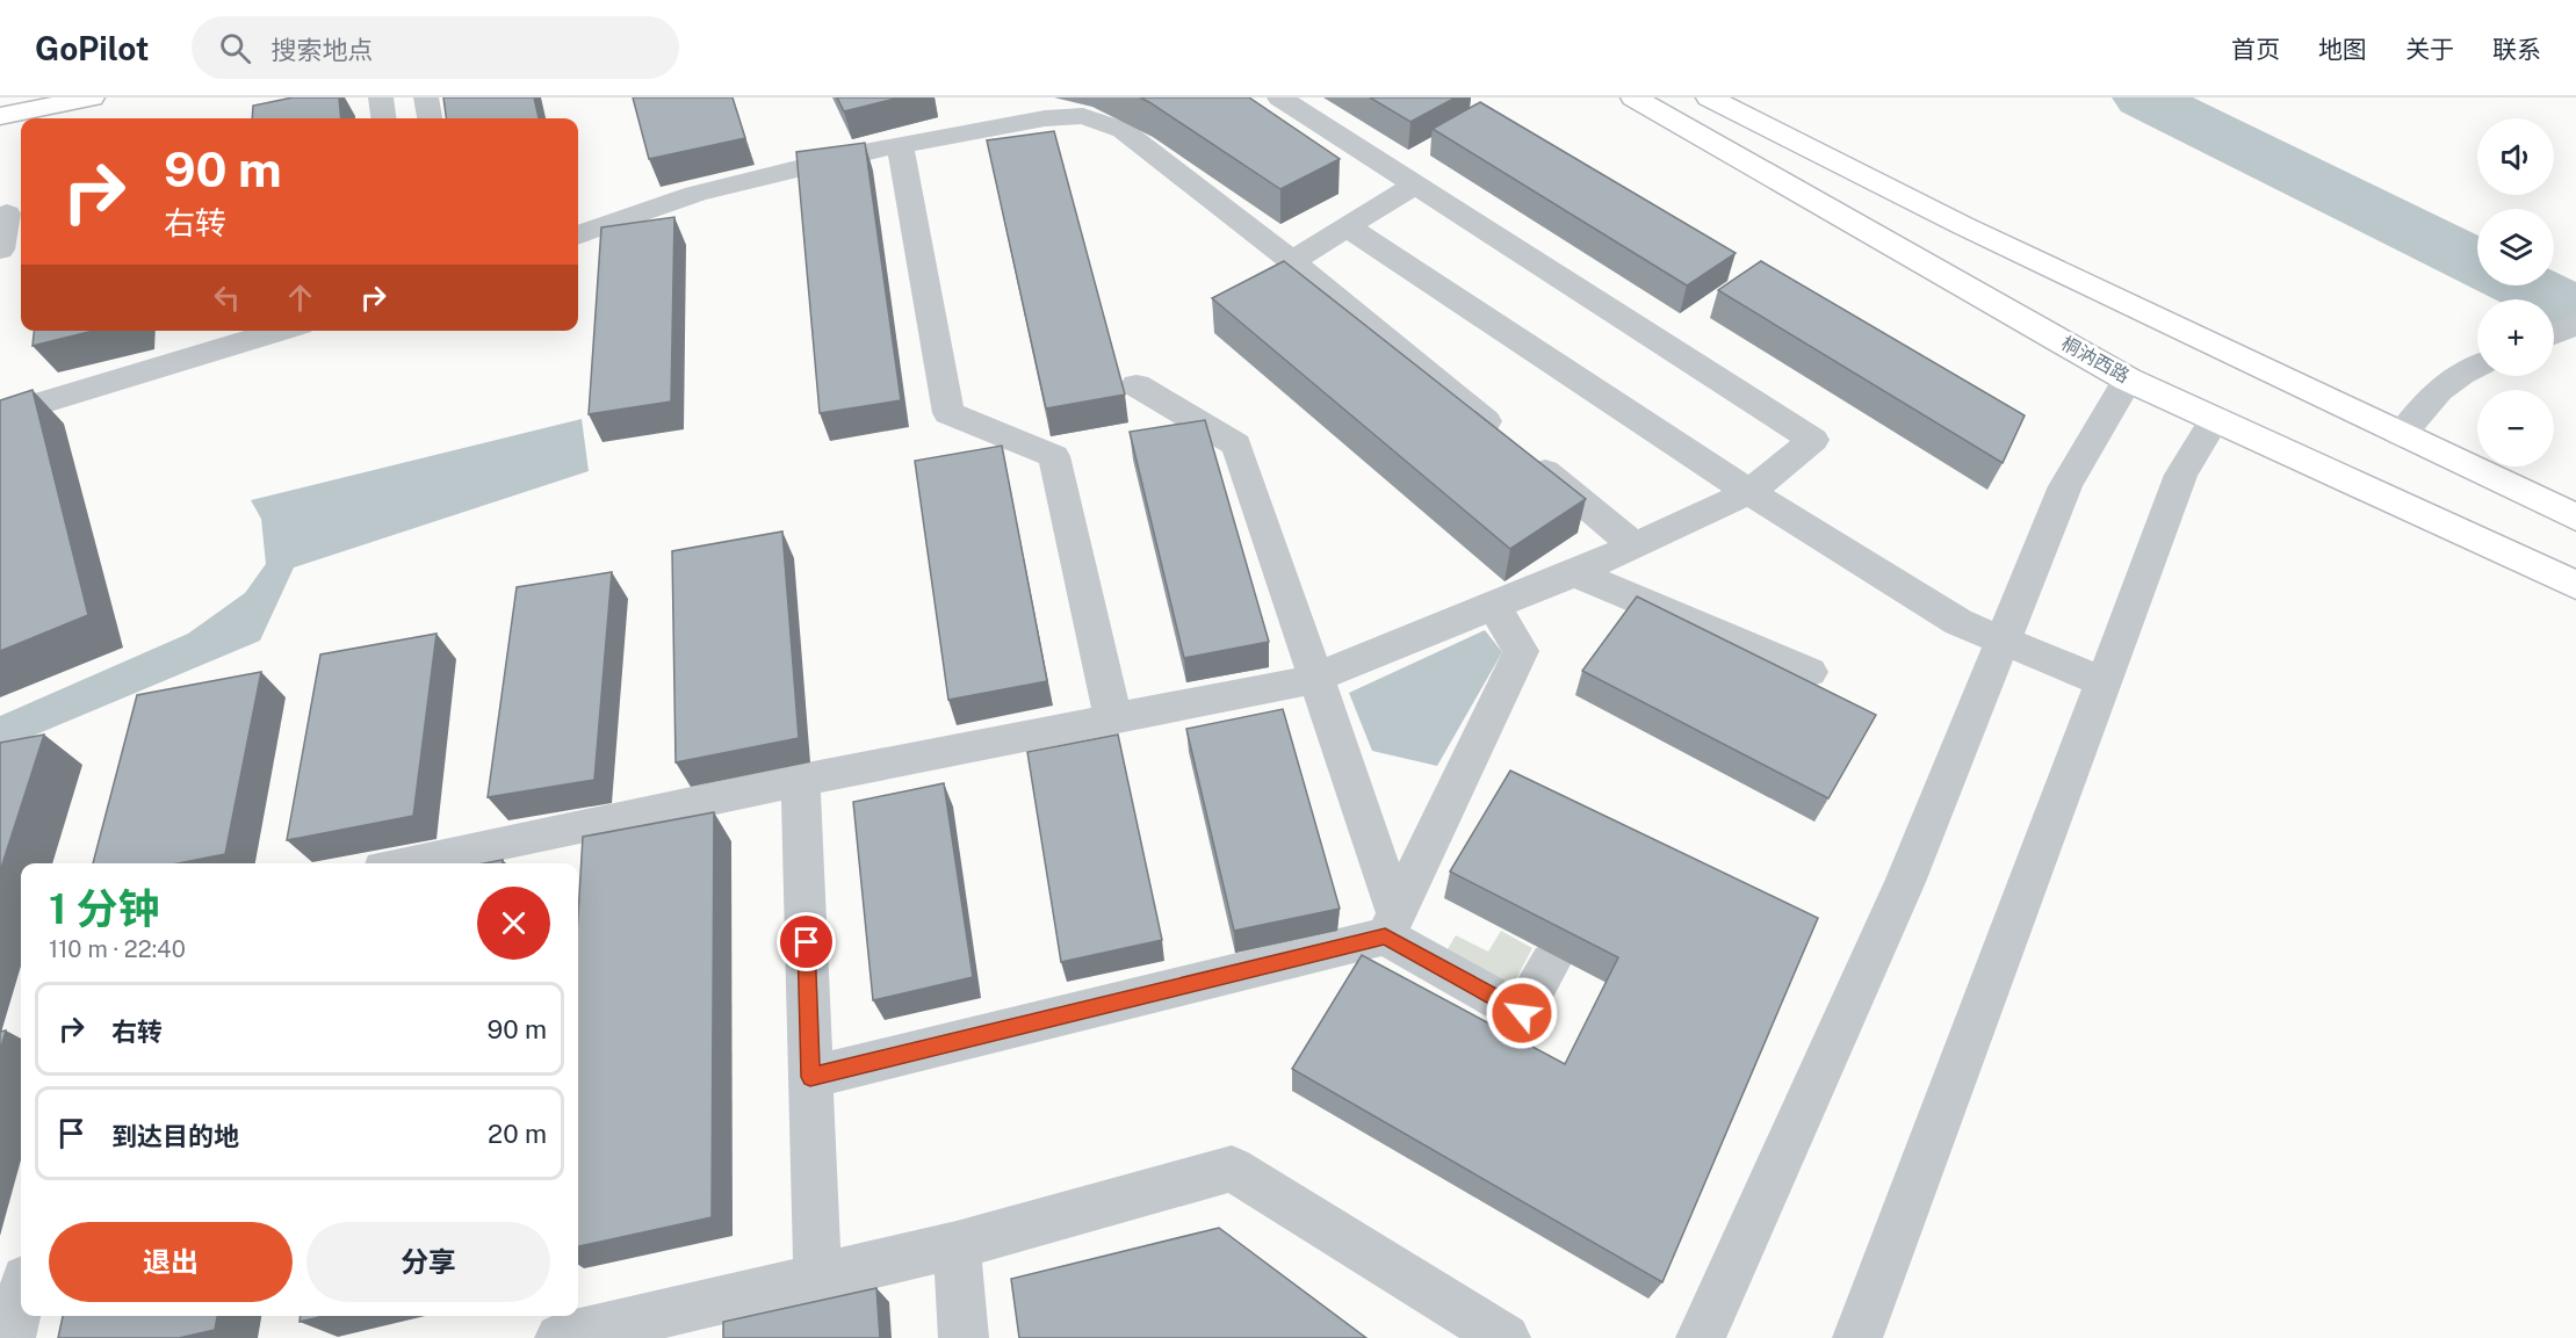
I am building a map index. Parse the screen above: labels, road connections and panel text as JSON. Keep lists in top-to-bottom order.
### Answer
{
  "streets": {
    "main road": ["桐汭西路"]
  },
  "page": {
    "header": "GoPilot",
    "search": "搜索地点",
    "nav": [
      "首页",
      "地图",
      "关于",
      "联系"
    ],
    "map_buttons": ["+", "−"],
    "turn": ["90 m", "右转"],
    "heading": ["1 分钟", "110 m · 22:40"],
    "list": [
      {
        "name": "右转",
        "value": "90 m"
      },
      {
        "name": "到达目的地",
        "value": "20 m"
      }
    ],
    "buttons": ["退出", "分享"]
  }
}
